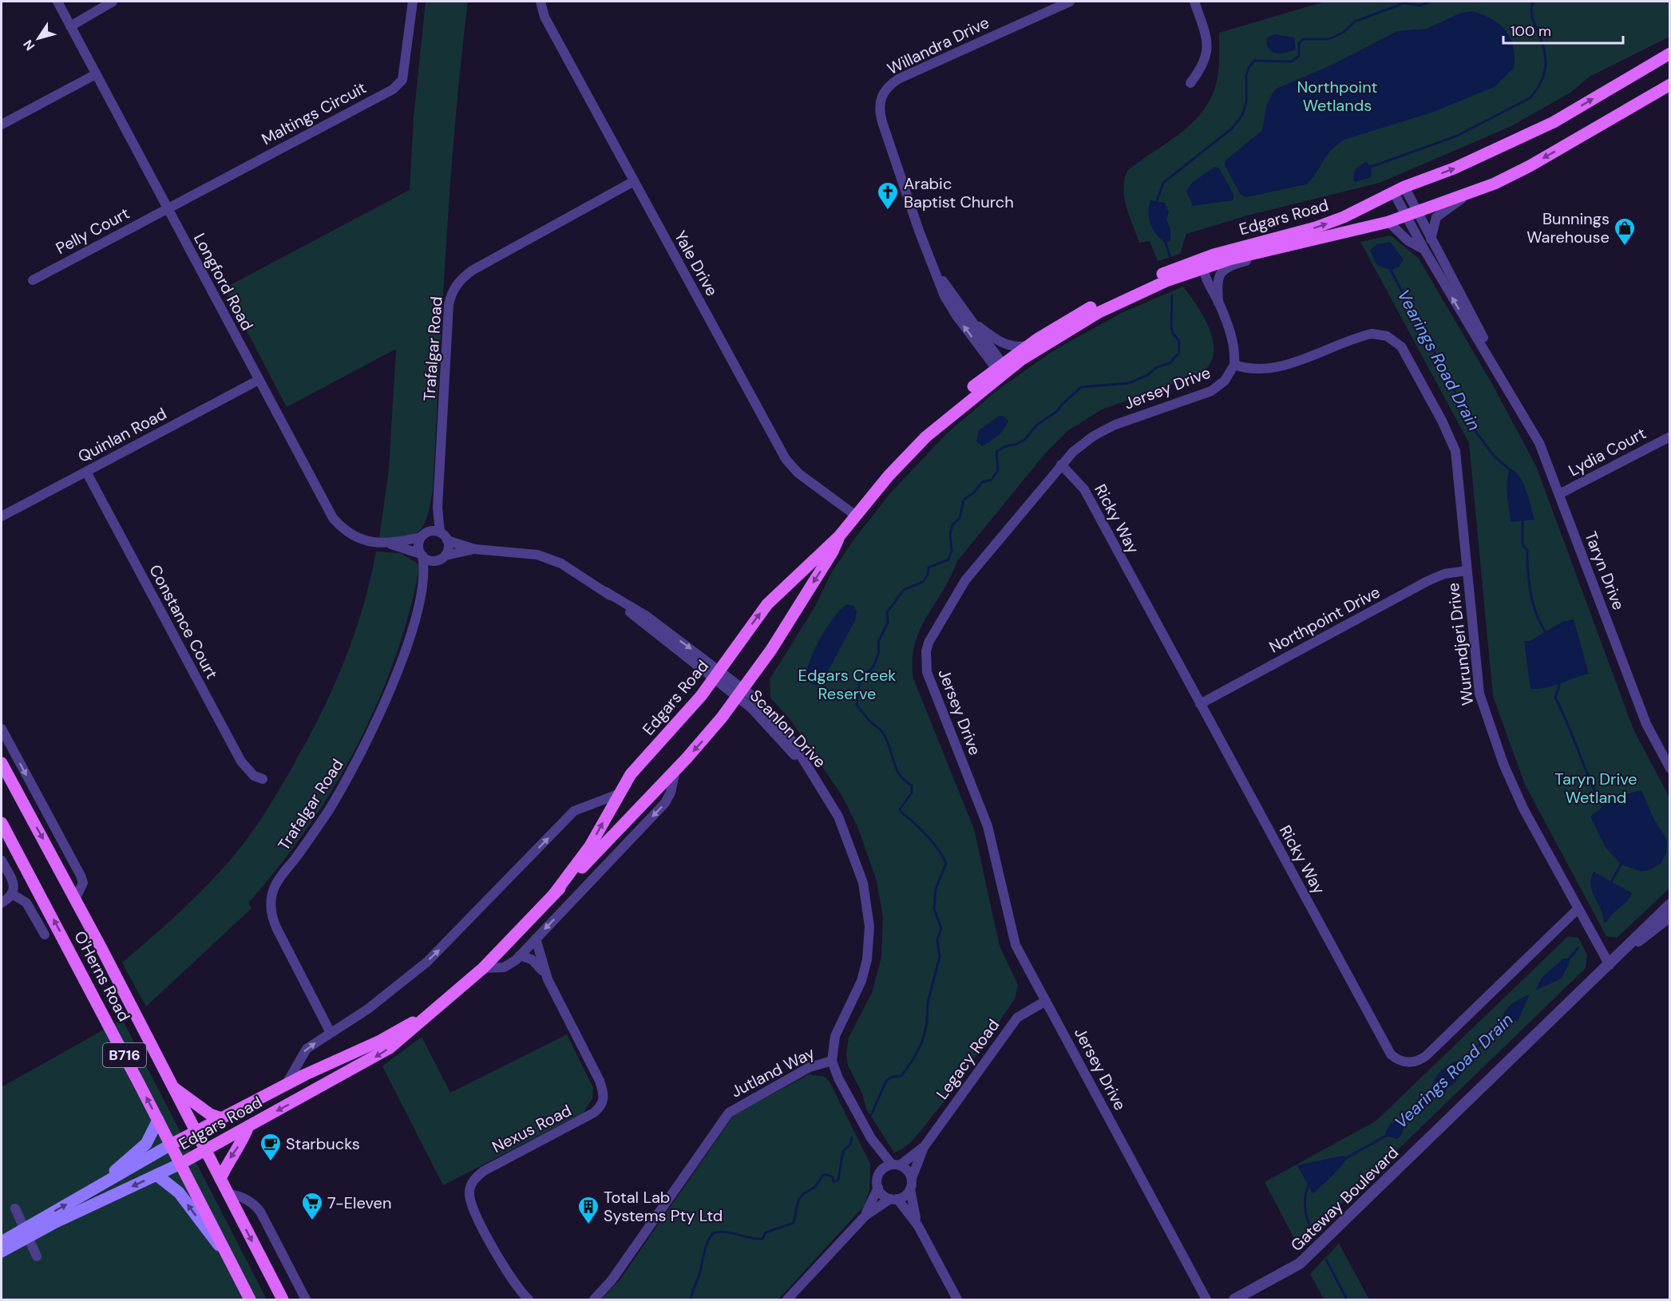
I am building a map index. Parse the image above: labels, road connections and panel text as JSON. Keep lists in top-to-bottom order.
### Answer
{
  "streets": {
    "main road": ["Edgars Road", "O'Herns Road", "B716"],
    "street": [
      "Willandra Drive",
      "Maltings Circuit",
      "Pelly Court",
      "Yale Drive",
      "Longford Road",
      "Trafalgar Road",
      "Jersey Drive",
      "Quinlan Road",
      "Lydia Court",
      "Ricky Way",
      "Taryn Drive",
      "Northpoint Drive",
      "Constance Court",
      "Wurundjeri Drive",
      "Scanlon Drive",
      "Legacy Road",
      "Jutland Way",
      "Nexus Road",
      "Gateway Boulevard"
    ]
  },
  "crossings": [
    ["Willandra Drive", "Edgars Road"],
    ["Maltings Circuit", "Pelly Court"],
    ["Maltings Circuit", "Longford Road"],
    ["Edgars Road", "Yale Drive"],
    ["Edgars Road", "Taryn Drive"],
    ["Edgars Road", "Scanlon Drive"],
    ["Edgars Road", "O'Herns Road"],
    ["Pelly Court", "Longford Road"],
    ["Yale Drive", "Trafalgar Road"],
    ["Longford Road", "Trafalgar Road"],
    ["Longford Road", "Quinlan Road"],
    ["Jersey Drive", "Ricky Way"],
    ["Jersey Drive", "Wurundjeri Drive"],
    ["Jersey Drive", "Legacy Road"],
    ["Quinlan Road", "Constance Court"],
    ["Lydia Court", "Taryn Drive"],
    ["Ricky Way", "Northpoint Drive"],
    ["Ricky Way", "Wurundjeri Drive"],
    ["Northpoint Drive", "Wurundjeri Drive"],
    ["Wurundjeri Drive", "Gateway Boulevard"],
    ["Scanlon Drive", "Legacy Road"],
    ["Scanlon Drive", "Jutland Way"]
  ],
  "water": ["Vearings Road Drain"],
  "parks": ["Northpoint Wetlands", "Edgars Creek Reserve", "Taryn Drive Wetland"],
  "places": {
    "church": ["Arabic Baptist Church"],
    "shop": ["Bunnings Warehouse"],
    "cafe": ["Starbucks"],
    "supermarket": ["7-Eleven"],
    "building": ["Total Lab Systems Pty Ltd"]
  },
  "scale_bar": "100 m",
  "north": "bottom left"
}
